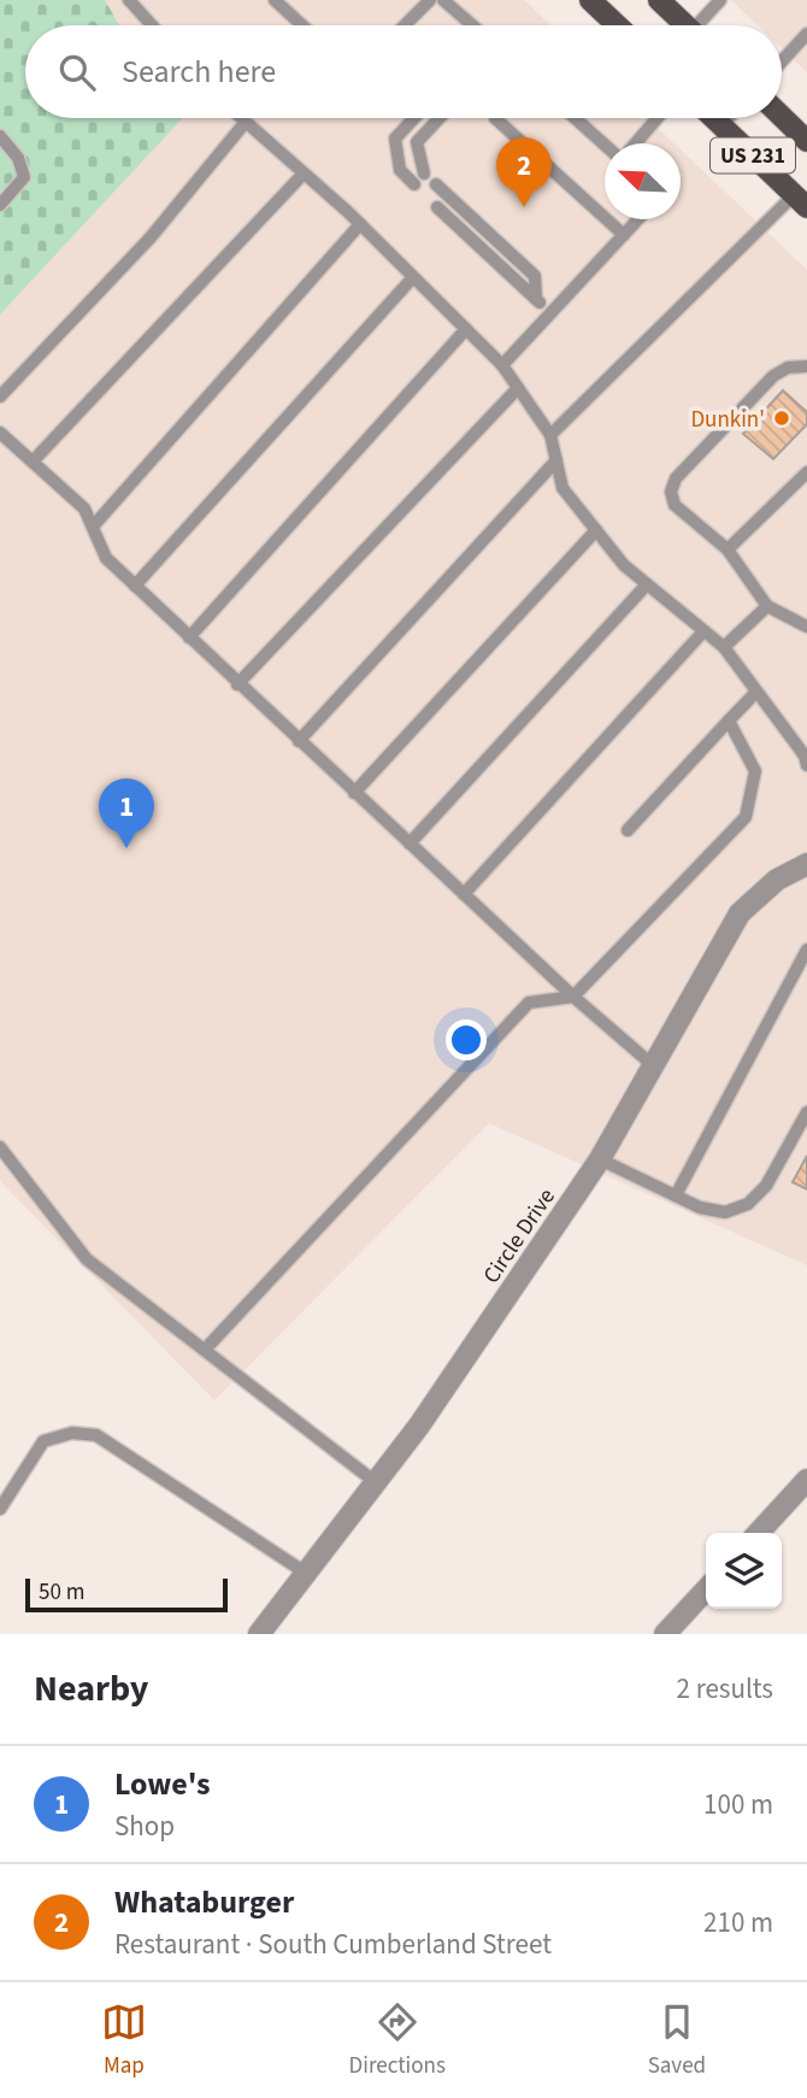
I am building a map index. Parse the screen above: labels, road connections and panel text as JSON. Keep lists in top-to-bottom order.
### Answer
{
  "streets": {
    "main road": ["US 231"],
    "street": ["Circle Drive"]
  },
  "places": ["Dunkin'"],
  "scale_bar": "50 m",
  "north": "top left",
  "page": {
    "search": "Search here",
    "pins": ["2", "1"],
    "scale": "50 m",
    "heading": ["Nearby", "2 results"],
    "list": [
      {
        "mark": "1",
        "name": "Lowe's",
        "note": "Shop",
        "value": "100 m"
      },
      {
        "mark": "2",
        "name": "Whataburger",
        "note": "Restaurant · South Cumberland Street",
        "value": "210 m"
      }
    ],
    "nav": ["Map", "Directions", "Saved"]
  }
}
